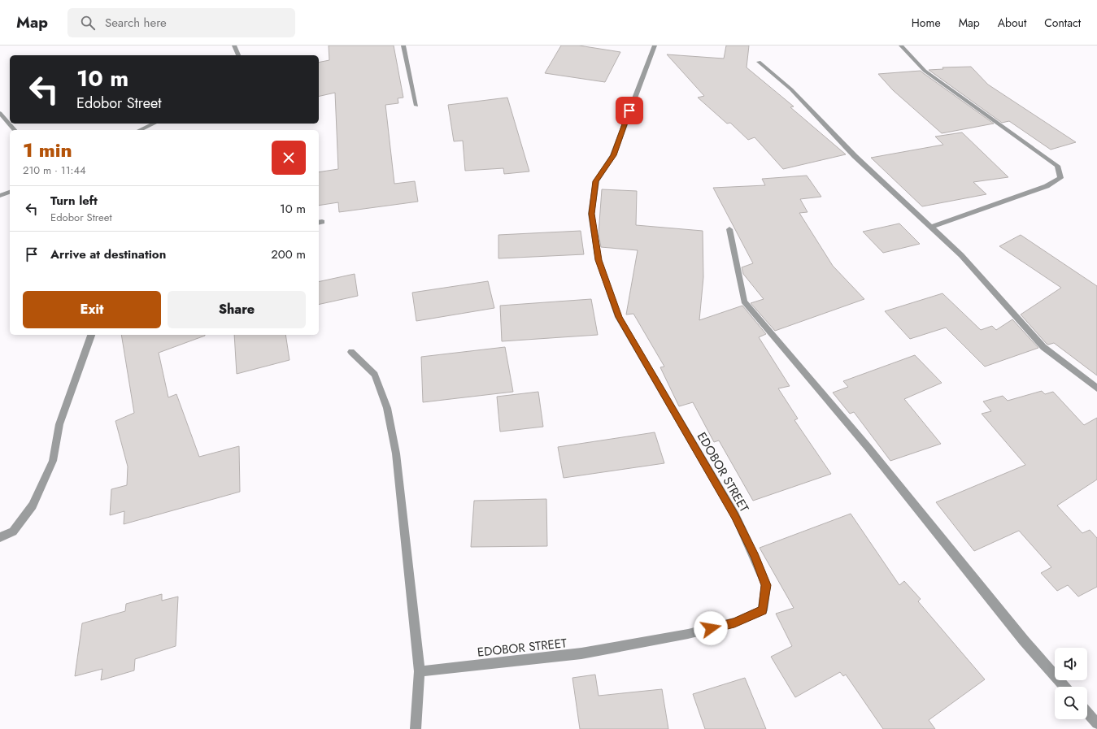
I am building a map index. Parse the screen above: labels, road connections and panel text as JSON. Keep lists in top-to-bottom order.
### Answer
{
  "streets": {
    "street": ["EDOBOR STREET"]
  },
  "page": {
    "header": "Map",
    "search": "Search here",
    "nav": [
      "Home",
      "Map",
      "About",
      "Contact"
    ],
    "turn": ["10 m", "Edobor Street"],
    "heading": ["1 min", "210 m · 11:44"],
    "list": [
      {
        "name": "Turn left",
        "note": "Edobor Street",
        "value": "10 m"
      },
      {
        "name": "Arrive at destination",
        "value": "200 m"
      }
    ],
    "buttons": ["Exit", "Share"]
  }
}
